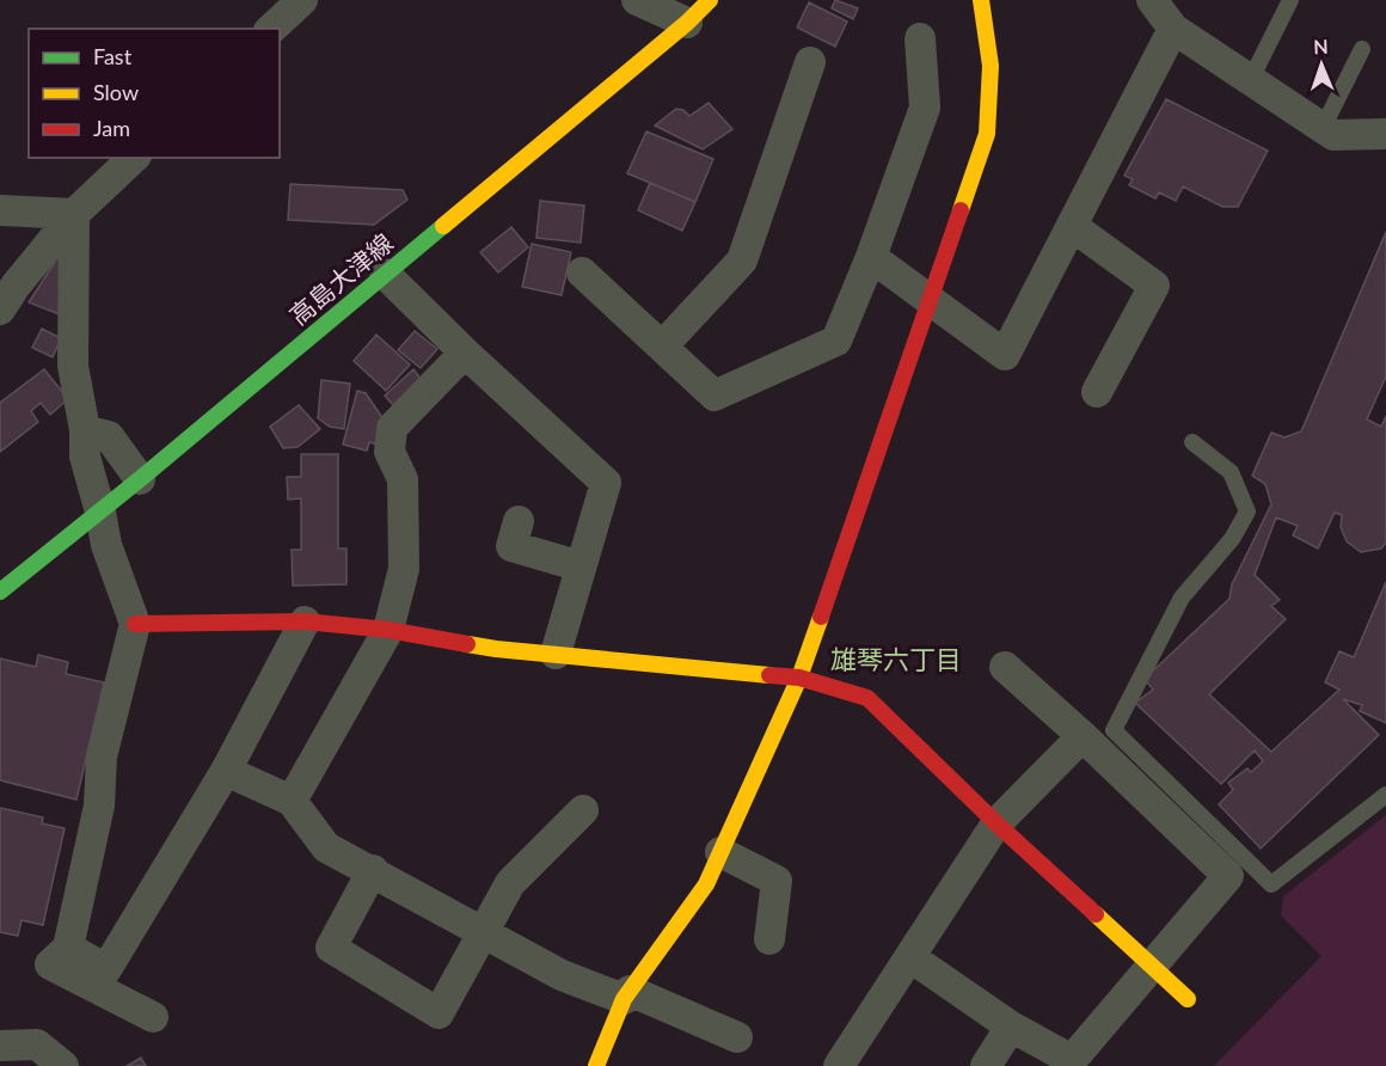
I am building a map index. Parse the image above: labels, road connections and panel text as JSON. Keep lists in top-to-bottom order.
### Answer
{
  "streets": {
    "street": ["高島大津線"]
  },
  "districts": ["雄琴六丁目"],
  "legend": ["Fast", "Slow", "Jam"],
  "north": "top"
}
